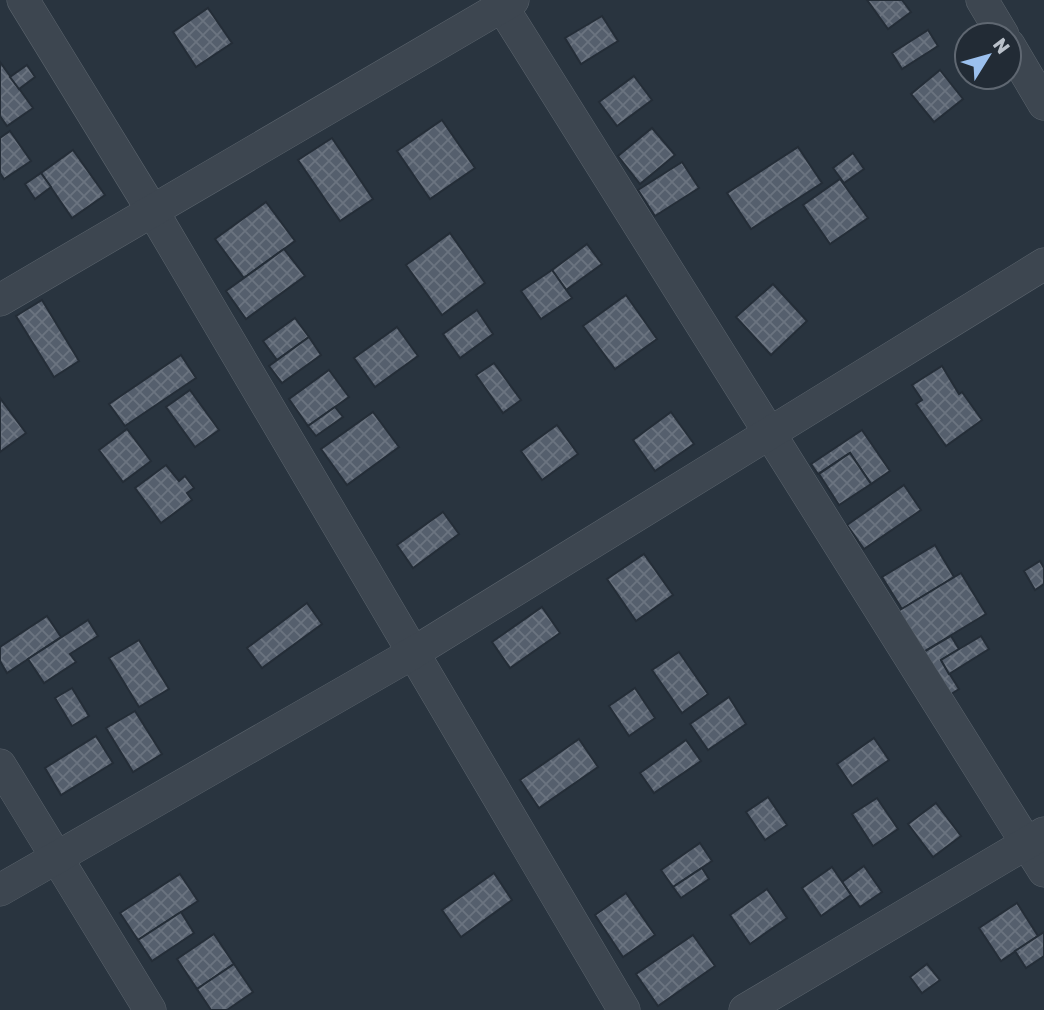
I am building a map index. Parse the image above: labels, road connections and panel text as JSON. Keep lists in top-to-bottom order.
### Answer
{
  "north": "top right"
}
